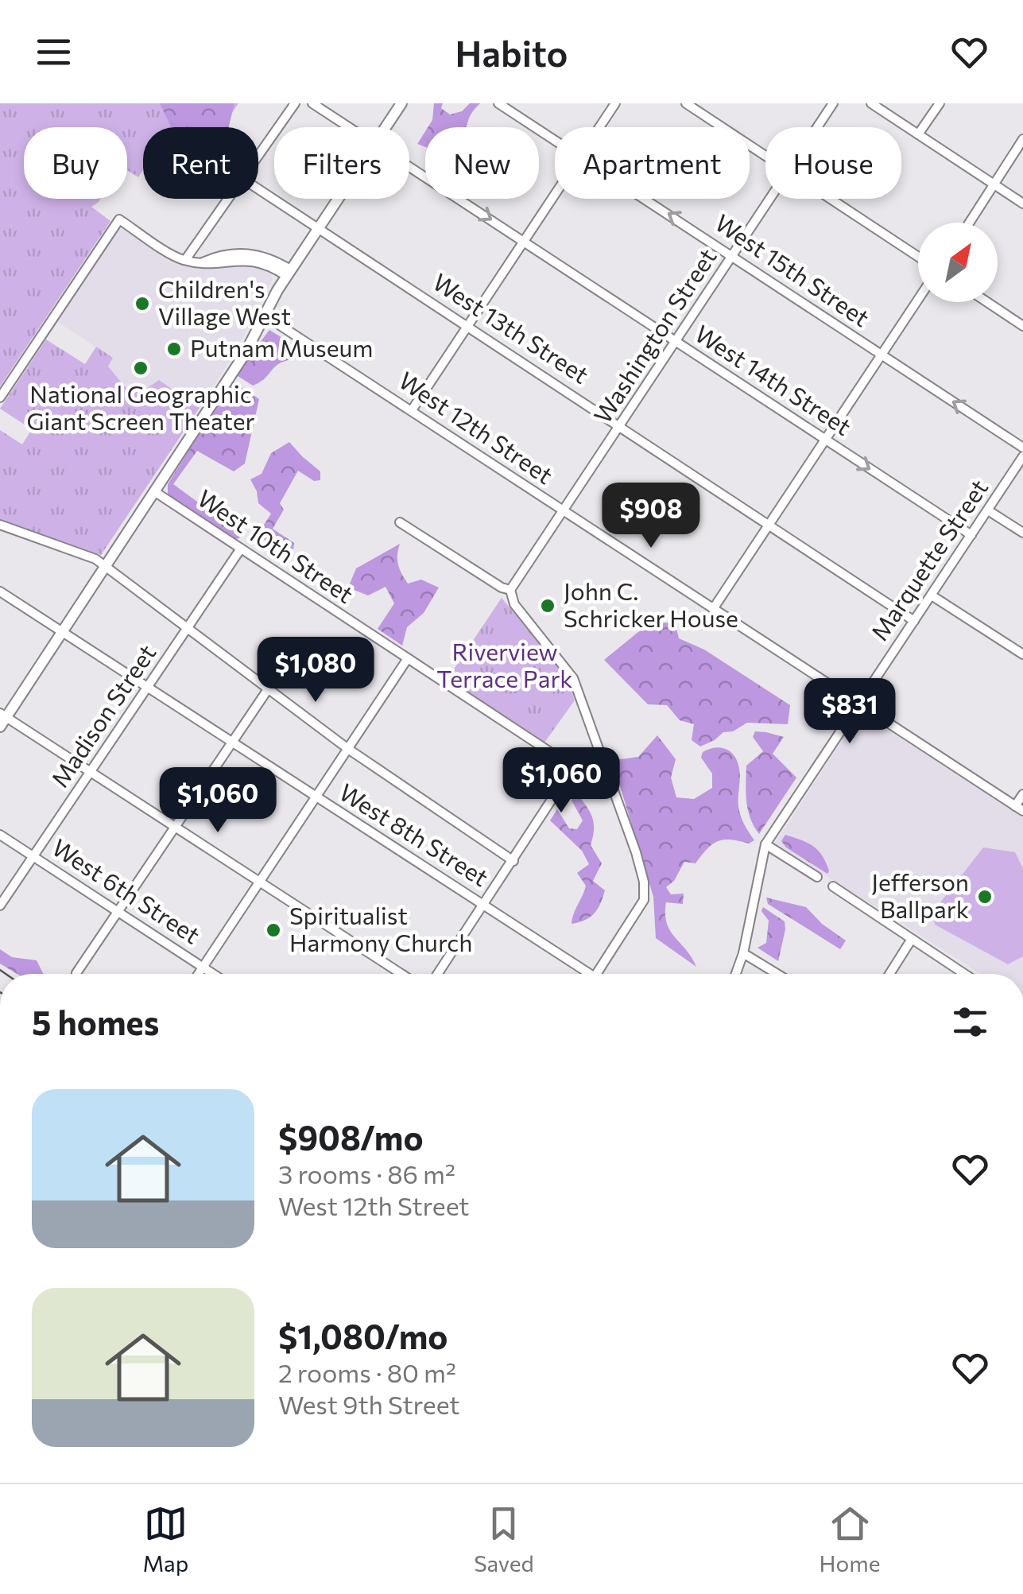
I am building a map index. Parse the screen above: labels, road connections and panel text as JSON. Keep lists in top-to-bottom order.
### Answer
{
  "streets": {
    "street": [
      "West 15th Street",
      "West 13th Street",
      "Washington Street",
      "West 14th Street",
      "West 12th Street",
      "West 10th Street",
      "Marquette Street",
      "Madison Street",
      "West 8th Street",
      "West 6th Street"
    ]
  },
  "crossings": [
    ["West 15th Street", "Washington Street"],
    ["West 13th Street", "Washington Street"],
    ["West 13th Street", "Marquette Street"],
    ["Washington Street", "West 14th Street"],
    ["Washington Street", "West 12th Street"],
    ["West 14th Street", "Marquette Street"],
    ["West 12th Street", "Marquette Street"],
    ["West 10th Street", "Madison Street"],
    ["Madison Street", "West 8th Street"],
    ["Madison Street", "West 6th Street"]
  ],
  "one_way": ["West 15th Street", "West 14th Street"],
  "parks": ["Riverview Terrace Park"],
  "places": [
    "Children's Village West",
    "Putnam Museum",
    "National Geographic Giant Screen Theater",
    "John C. Schricker House",
    "Jefferson Ballpark",
    "Spiritualist Harmony Church"
  ],
  "north": "top right",
  "page": {
    "header": "Habito",
    "chip": [
      "Buy",
      "Rent",
      "Filters",
      "New",
      "Apartment",
      "House"
    ],
    "price": [
      "$908",
      "$1,080",
      "$831",
      "$1,060",
      "$1,060"
    ],
    "heading": "5 homes",
    "list": [
      {
        "name": "$908/mo",
        "note": "3 rooms · 86 m² · West 12th Street"
      },
      {
        "name": "$1,080/mo",
        "note": "2 rooms · 80 m² · West 9th Street"
      }
    ],
    "tabs": ["Map", "Saved", "Home"]
  }
}
